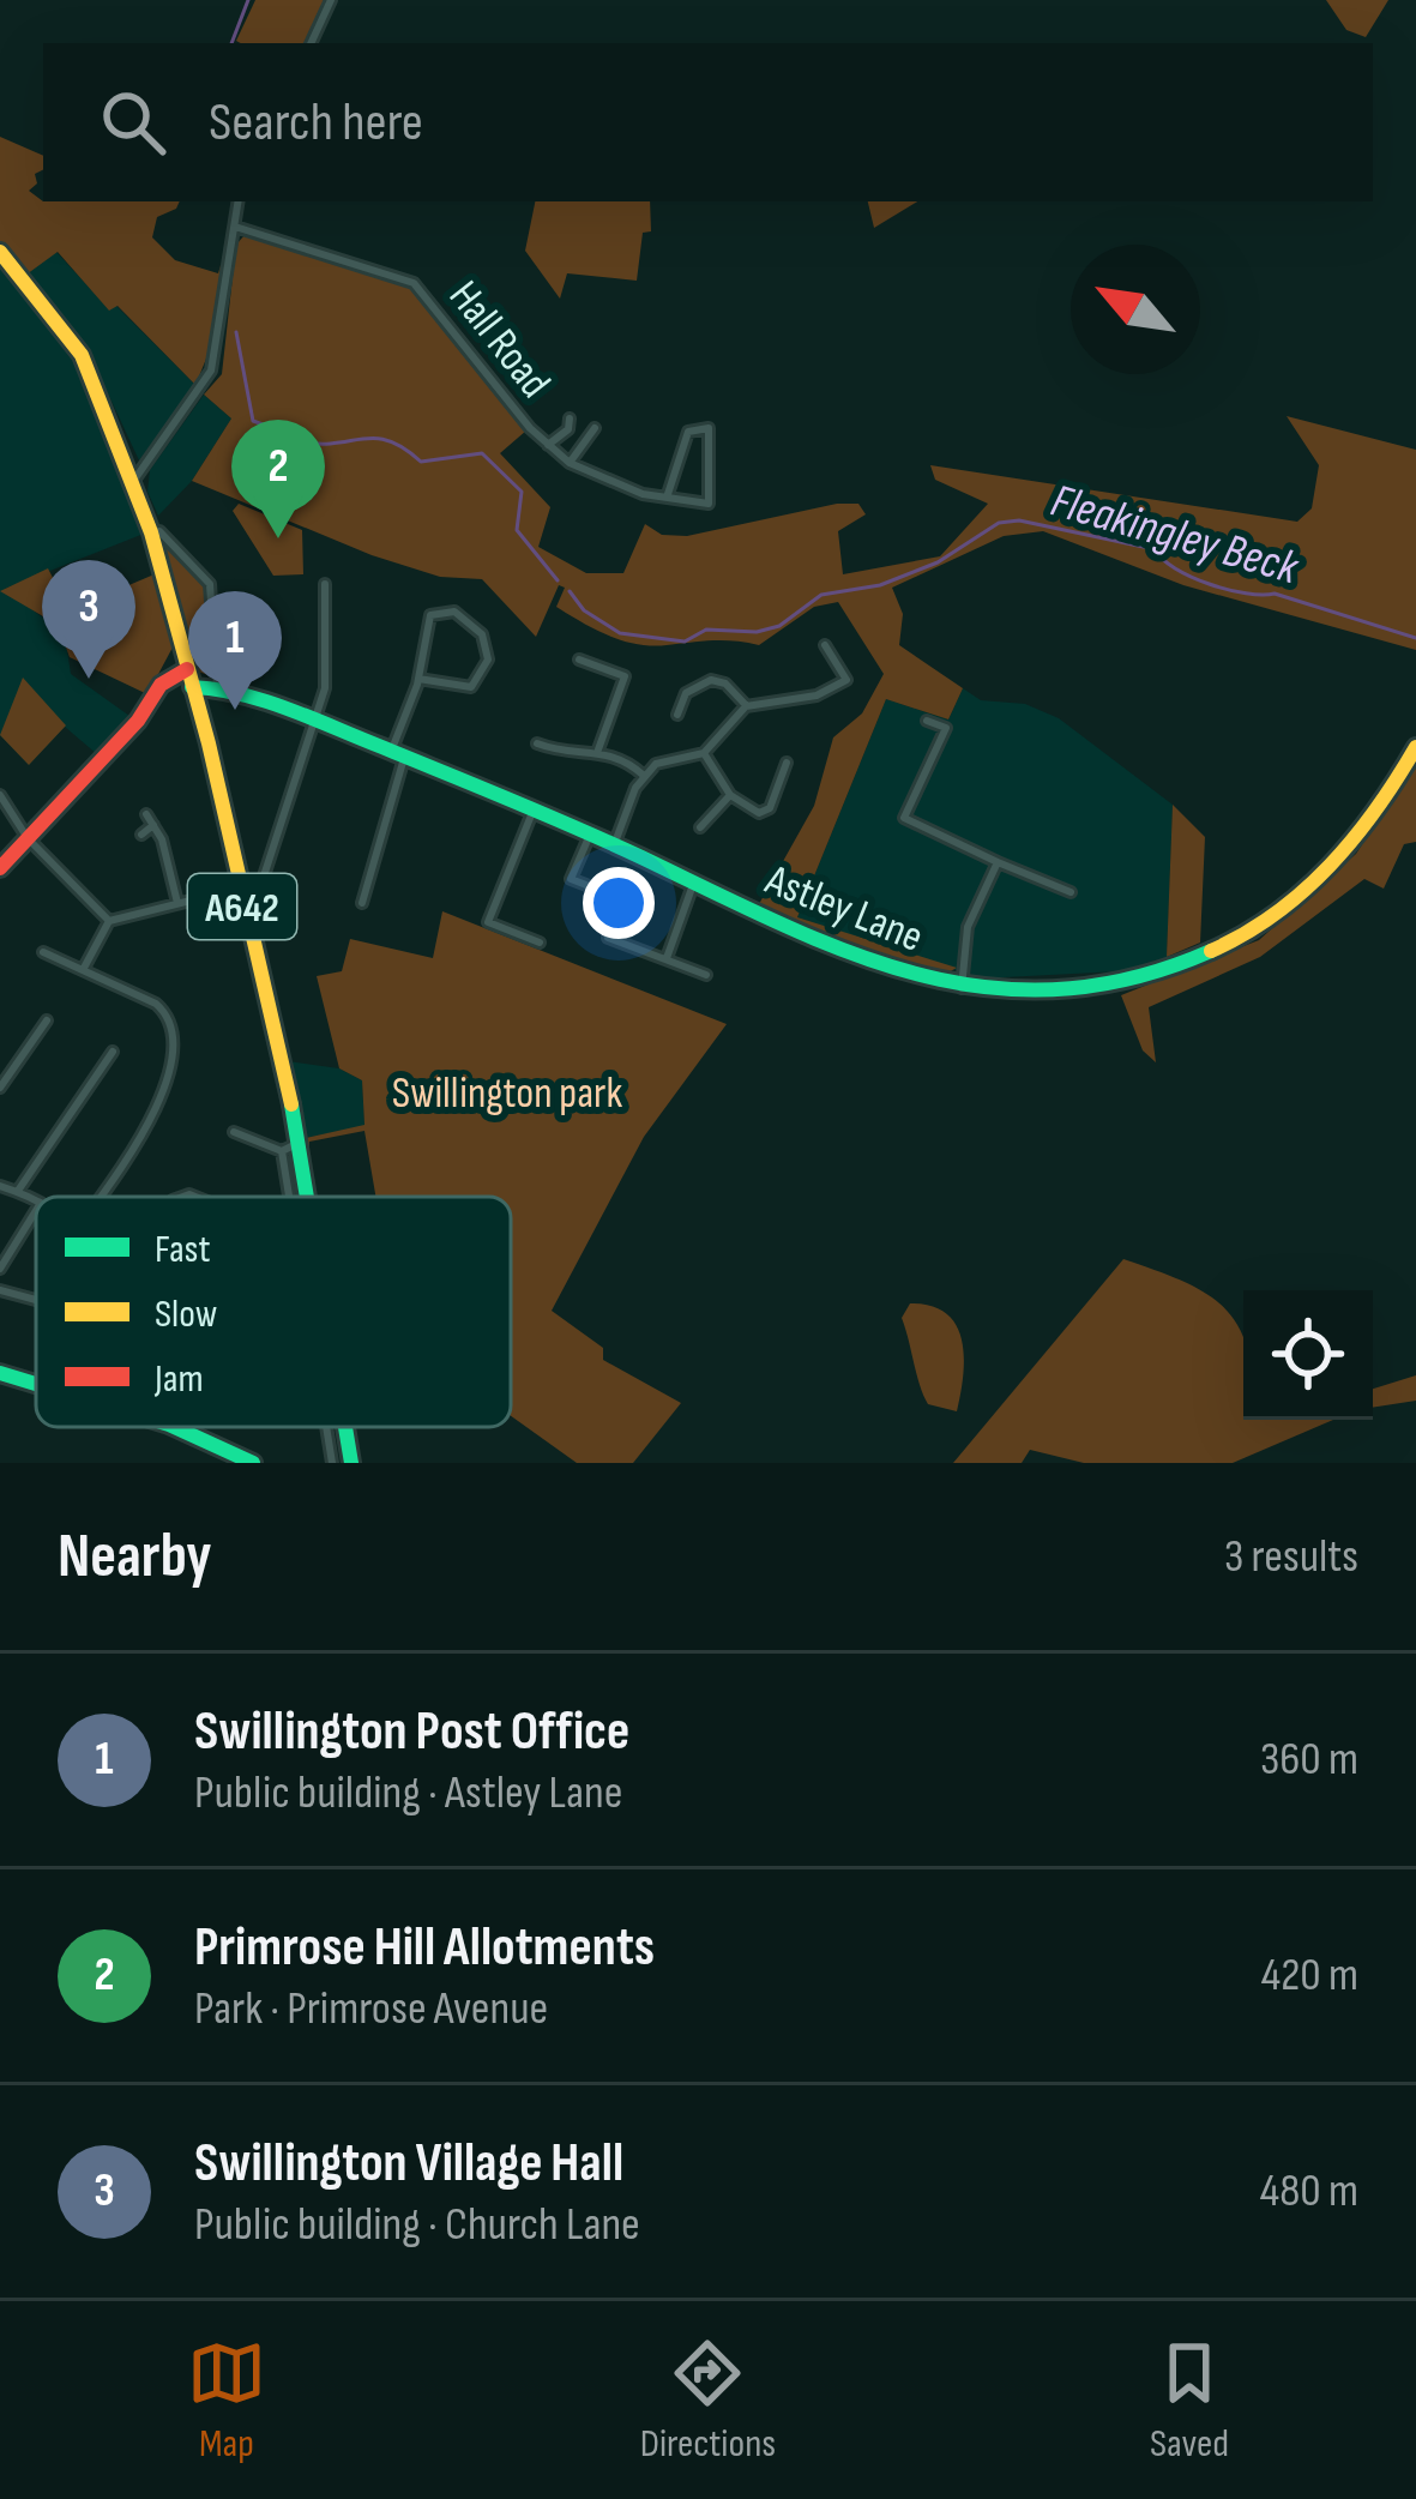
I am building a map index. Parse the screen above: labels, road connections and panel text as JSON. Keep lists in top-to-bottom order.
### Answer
{
  "streets": {
    "street": ["Hall Road", "A642", "Astley Lane"]
  },
  "crossings": [
    ["A642", "Astley Lane"]
  ],
  "water": ["Fleakingley Beck"],
  "parks": ["Swillington park"],
  "legend": ["Fast", "Slow", "Jam"],
  "north": "top left",
  "page": {
    "search": "Search here",
    "pins": ["2", "3", "1"],
    "heading": ["Nearby", "3 results"],
    "list": [
      {
        "mark": "1",
        "name": "Swillington Post Office",
        "note": "Public building · Astley Lane",
        "value": "360 m"
      },
      {
        "mark": "2",
        "name": "Primrose Hill Allotments",
        "note": "Park · Primrose Avenue",
        "value": "420 m"
      },
      {
        "mark": "3",
        "name": "Swillington Village Hall",
        "note": "Public building · Church Lane",
        "value": "480 m"
      }
    ],
    "nav": ["Map", "Directions", "Saved"]
  }
}
